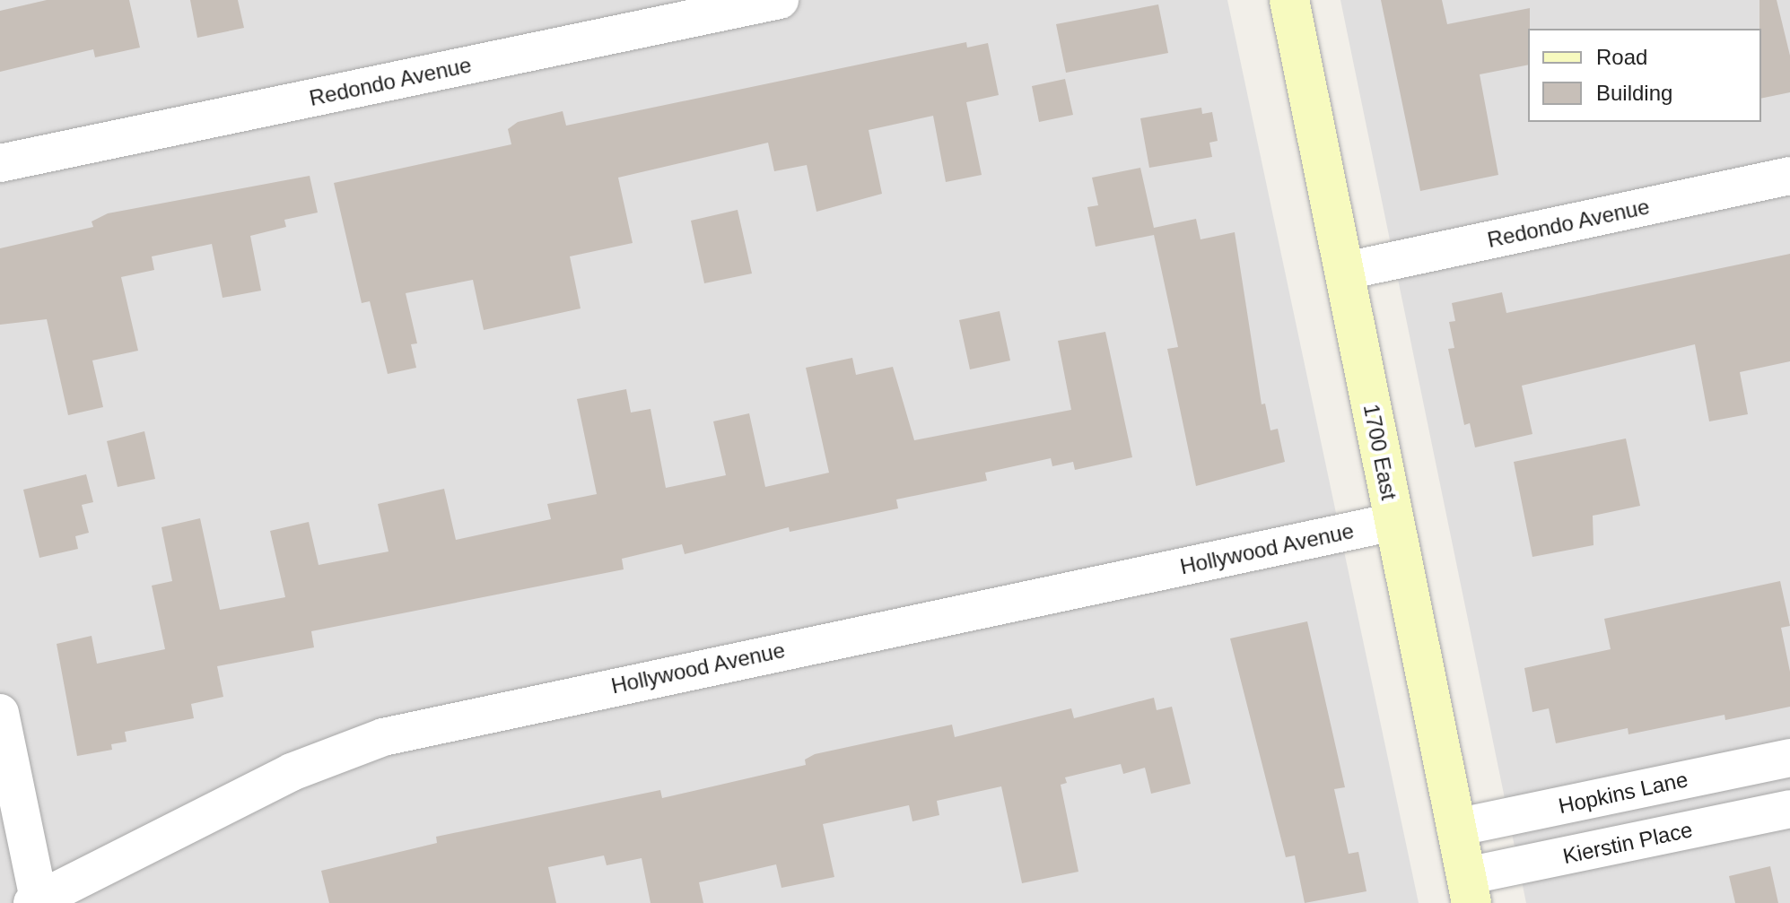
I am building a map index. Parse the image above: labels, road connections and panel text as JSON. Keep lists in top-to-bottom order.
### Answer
{
  "streets": {
    "street": [
      "Redondo Avenue",
      "1700 East",
      "Hollywood Avenue",
      "Hopkins Lane",
      "Kierstin Place"
    ]
  },
  "crossings": [
    ["Redondo Avenue", "1700 East"],
    ["1700 East", "Hollywood Avenue"],
    ["1700 East", "Hopkins Lane"],
    ["1700 East", "Kierstin Place"]
  ],
  "legend": ["Road", "Building"]
}
